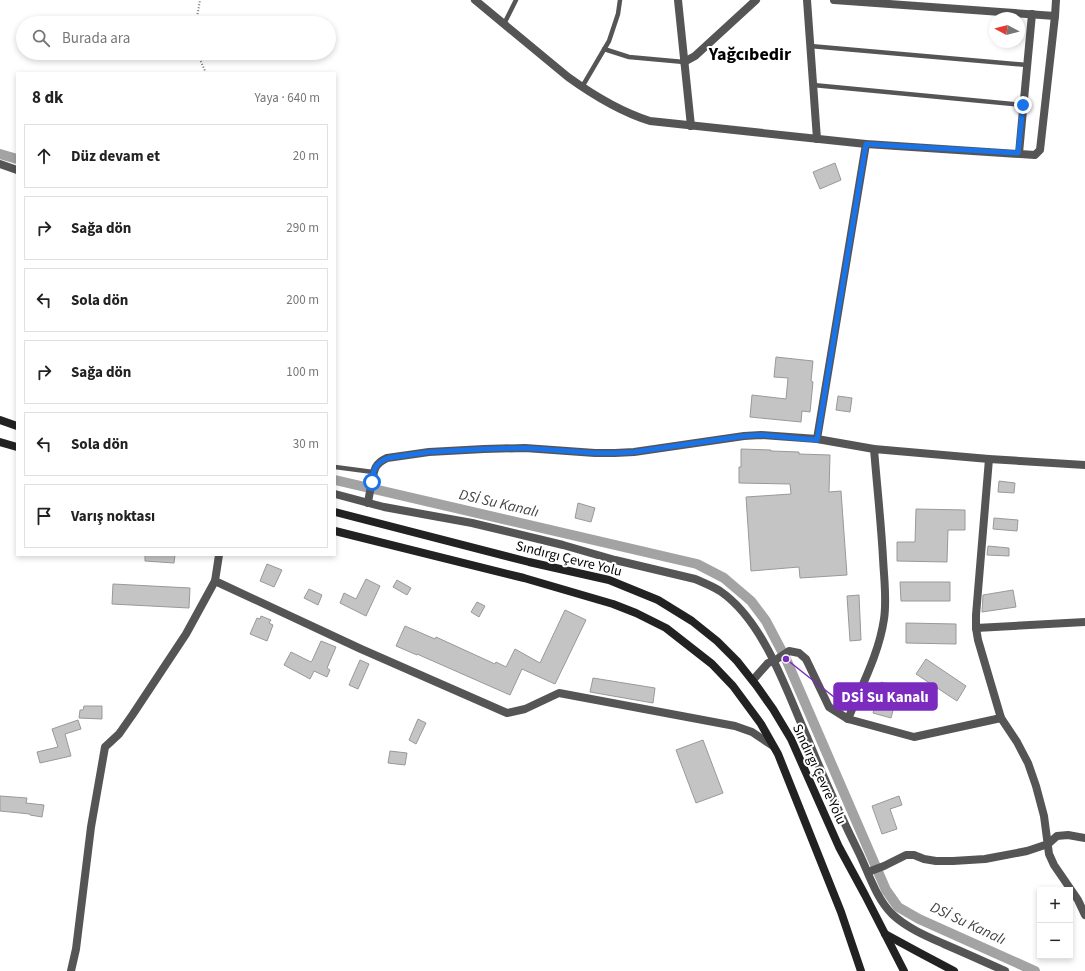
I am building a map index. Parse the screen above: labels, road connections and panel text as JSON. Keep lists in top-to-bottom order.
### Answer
{
  "streets": {
    "main road": ["Sındırgı Çevre Yolu"]
  },
  "districts": ["Yağcıbedir"],
  "water": ["DSİ Su Kanalı"],
  "places": ["DSİ Su Kanalı"],
  "north": "left",
  "page": {
    "search": "Burada ara",
    "heading": ["8 dk", "Yaya · 640 m"],
    "list": [
      ["Düz devam et", "20 m"],
      ["Sağa dön", "290 m"],
      ["Sola dön", "200 m"],
      ["Sağa dön", "100 m"],
      ["Sola dön", "30 m"],
      "Varış noktası"
    ],
    "map_buttons": ["+", "−"]
  }
}
